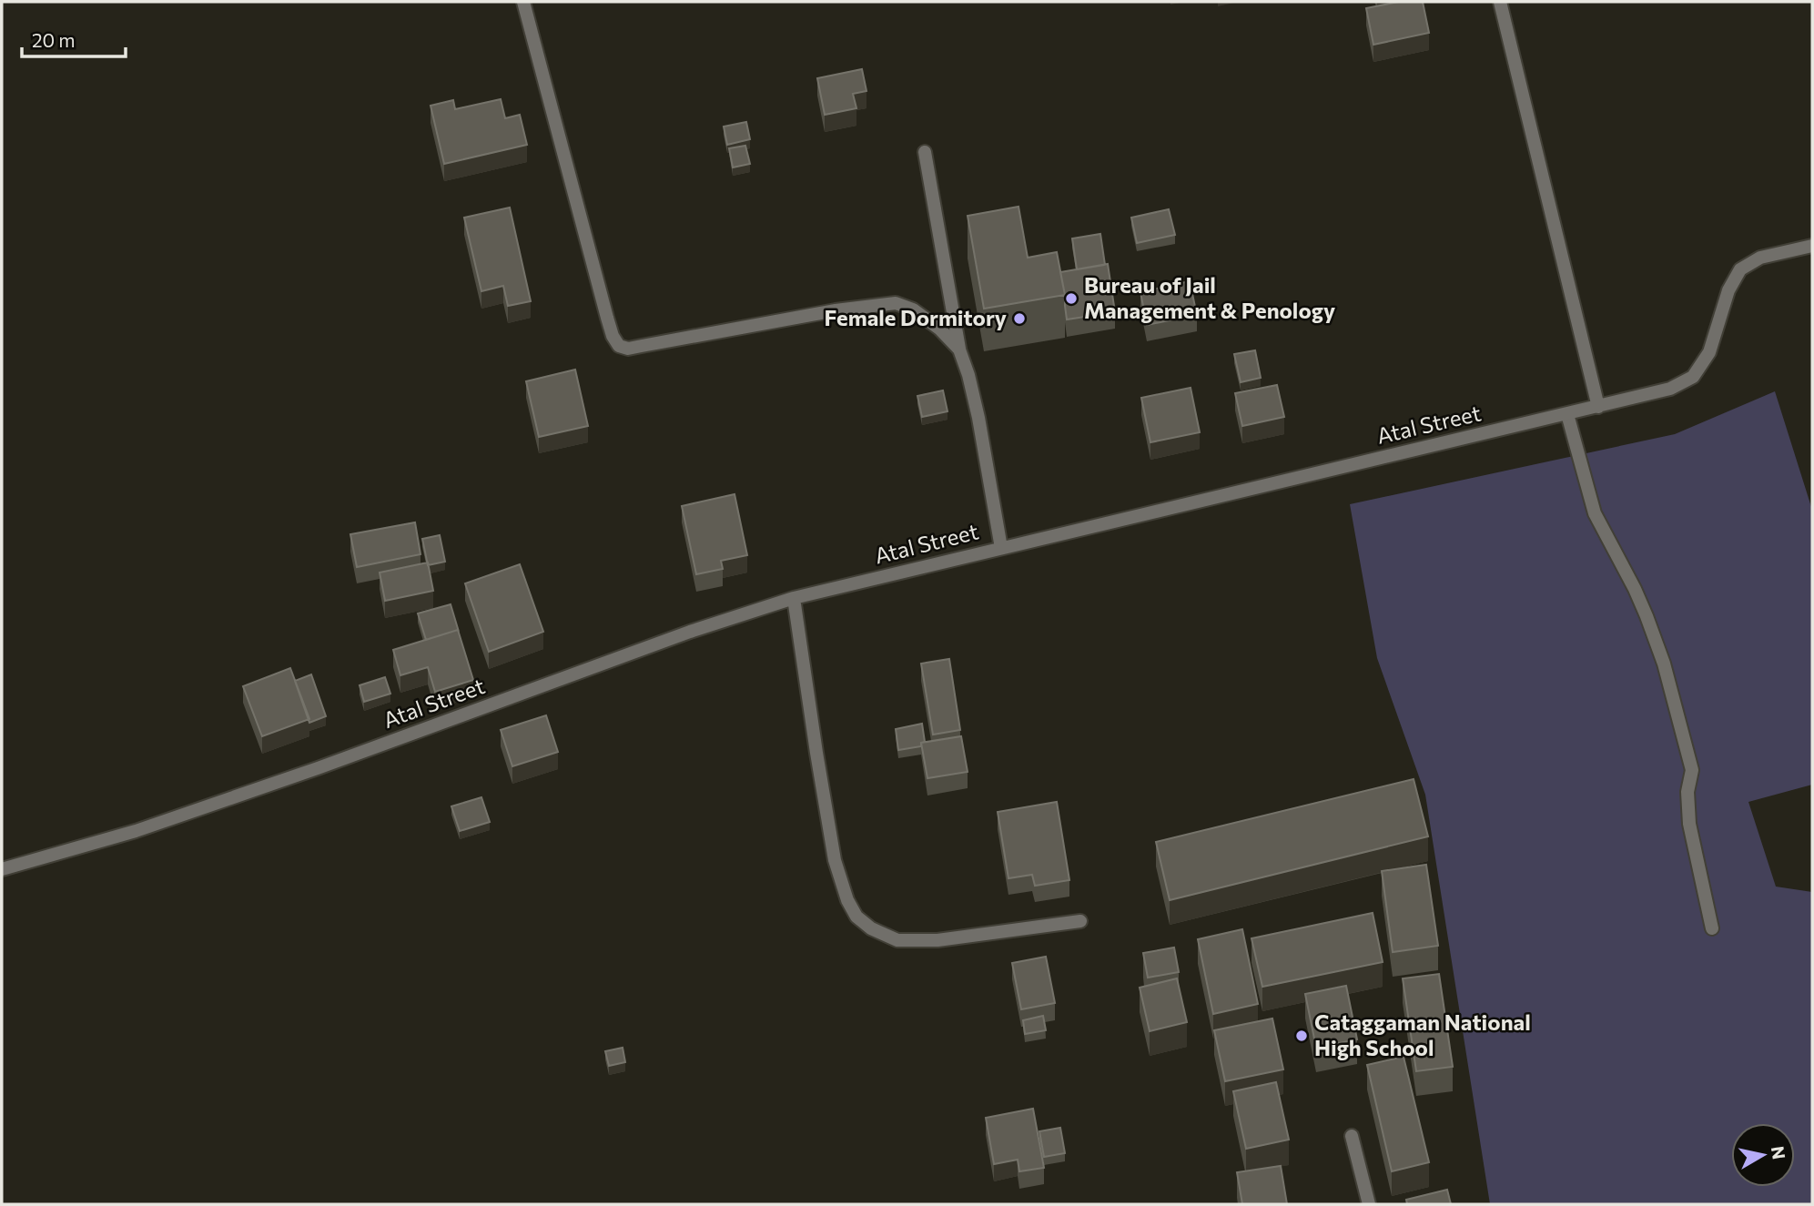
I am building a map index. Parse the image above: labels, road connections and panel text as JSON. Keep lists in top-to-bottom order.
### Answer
{
  "streets": {
    "street": ["Atal Street"]
  },
  "places": ["Bureau of Jail Management & Penology", "Female Dormitory", "Cataggaman National High School"],
  "scale_bar": "20 m",
  "north": "right"
}
